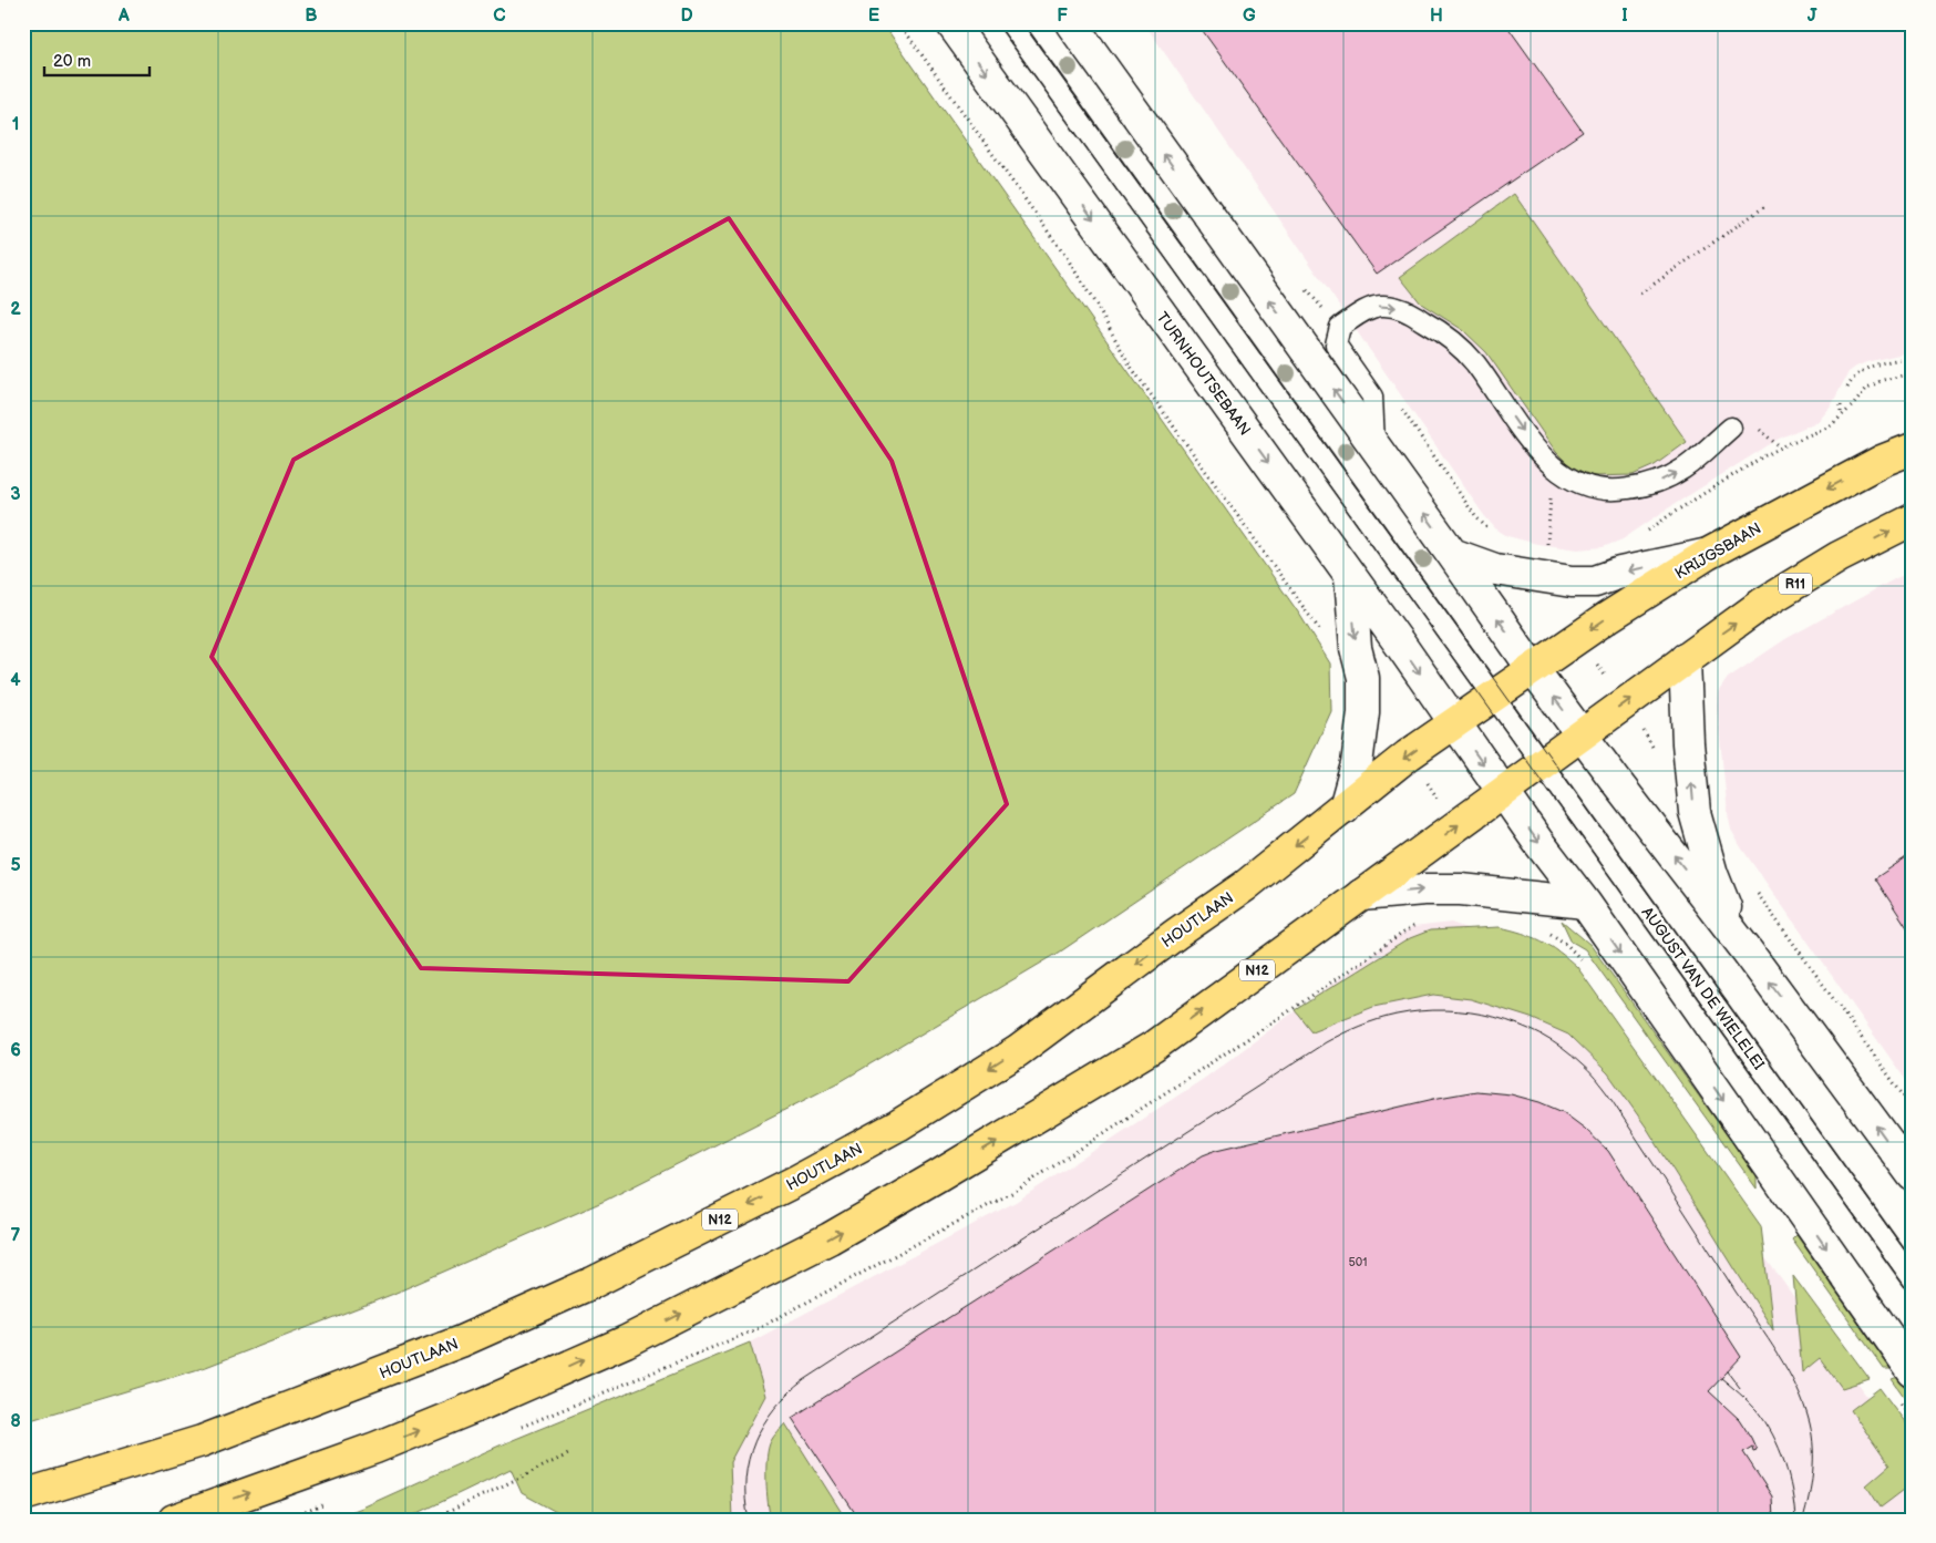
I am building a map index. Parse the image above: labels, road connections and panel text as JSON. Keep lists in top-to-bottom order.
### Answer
{
  "streets": {
    "main road": [
      "TURNHOUTSEBAAN",
      "KRIJGSBAAN",
      "R11",
      "HOUTLAAN",
      "N12"
    ],
    "lane": ["AUGUST VAN DE WIELELEI"]
  },
  "crossings": [
    ["TURNHOUTSEBAAN", "HOUTLAAN"],
    ["TURNHOUTSEBAAN", "N12"],
    ["KRIJGSBAAN", "HOUTLAAN"],
    ["R11", "N12"],
    ["HOUTLAAN", "AUGUST VAN DE WIELELEI"],
    ["N12", "AUGUST VAN DE WIELELEI"]
  ],
  "house_numbers": ["501"],
  "scale_bar": "20 m",
  "grid": {
    "columns": [
      "A",
      "B",
      "C",
      "D",
      "E",
      "F",
      "G",
      "H",
      "I",
      "J"
    ],
    "rows": [
      "1",
      "2",
      "3",
      "4",
      "5",
      "6",
      "7",
      "8"
    ]
  }
}
